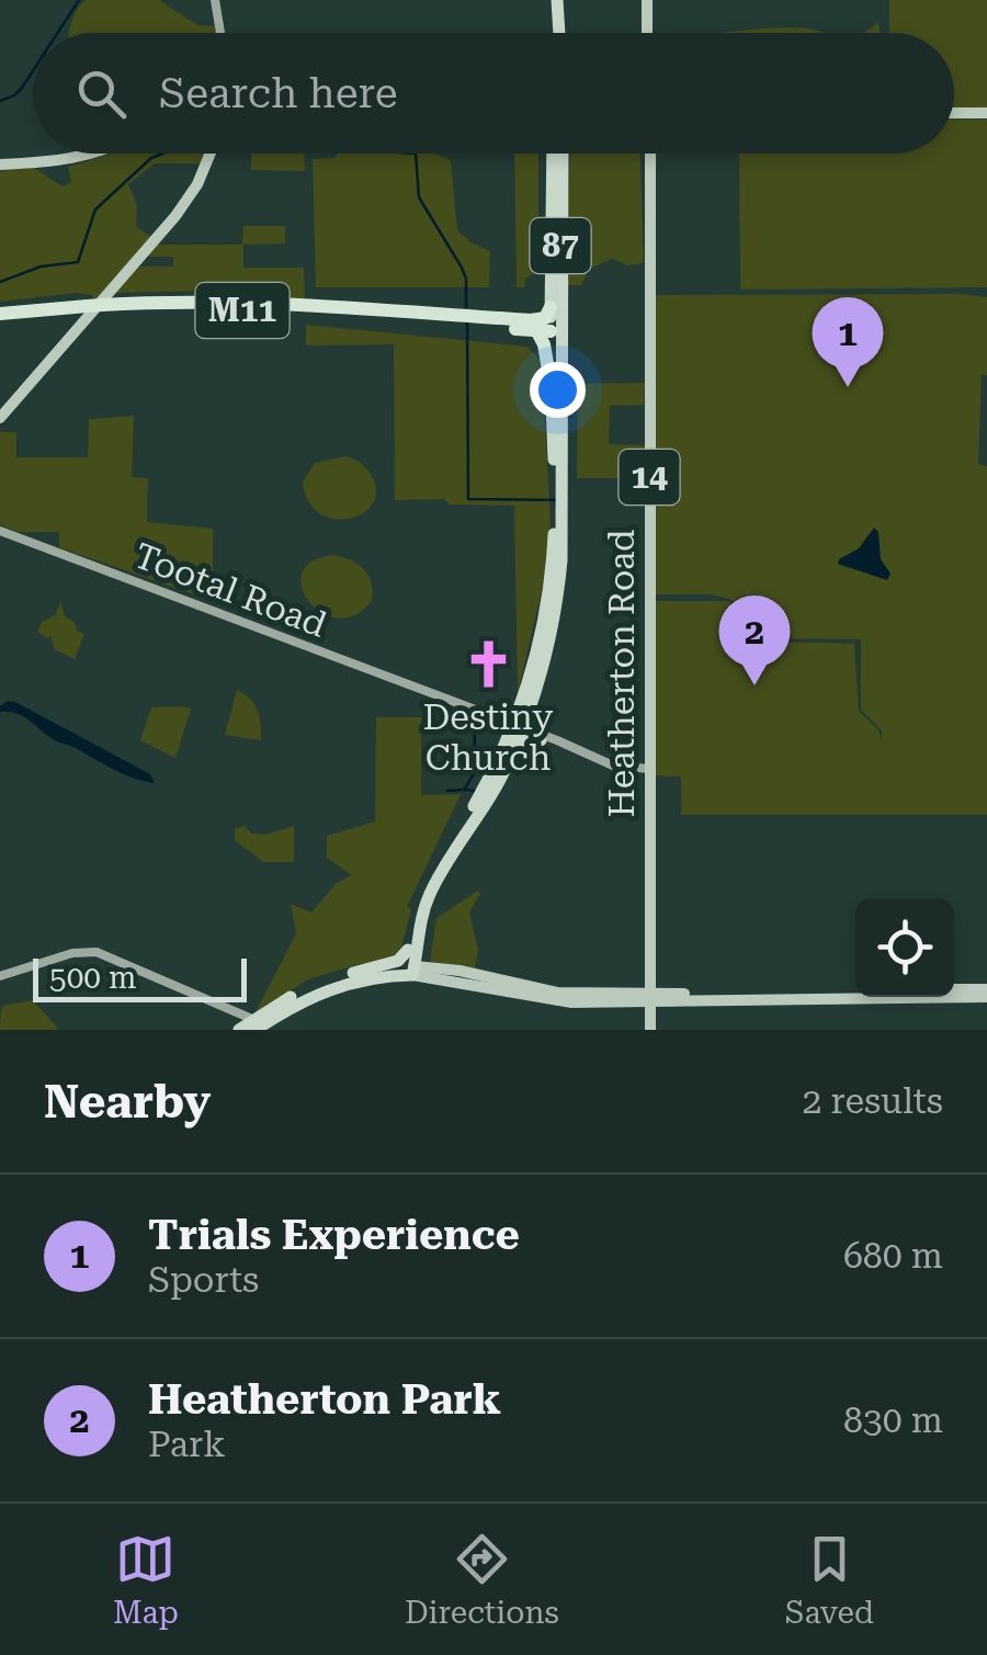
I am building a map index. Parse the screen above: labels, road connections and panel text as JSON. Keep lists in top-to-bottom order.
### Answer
{
  "streets": {
    "highway": ["87", "M11"],
    "main road": ["14", "Tootal Road", "Heatherton Road"]
  },
  "crossings": [
    ["87", "M11"],
    ["87", "Tootal Road"],
    ["Tootal Road", "Heatherton Road"]
  ],
  "places": {
    "church": ["Destiny Church"]
  },
  "scale_bar": "500 m",
  "page": {
    "search": "Search here",
    "pins": ["1", "2"],
    "scale": "500 m",
    "heading": ["Nearby", "2 results"],
    "list": [
      {
        "mark": "1",
        "name": "Trials Experience",
        "note": "Sports",
        "value": "680 m"
      },
      {
        "mark": "2",
        "name": "Heatherton Park",
        "note": "Park",
        "value": "830 m"
      }
    ],
    "nav": ["Map", "Directions", "Saved"]
  }
}
